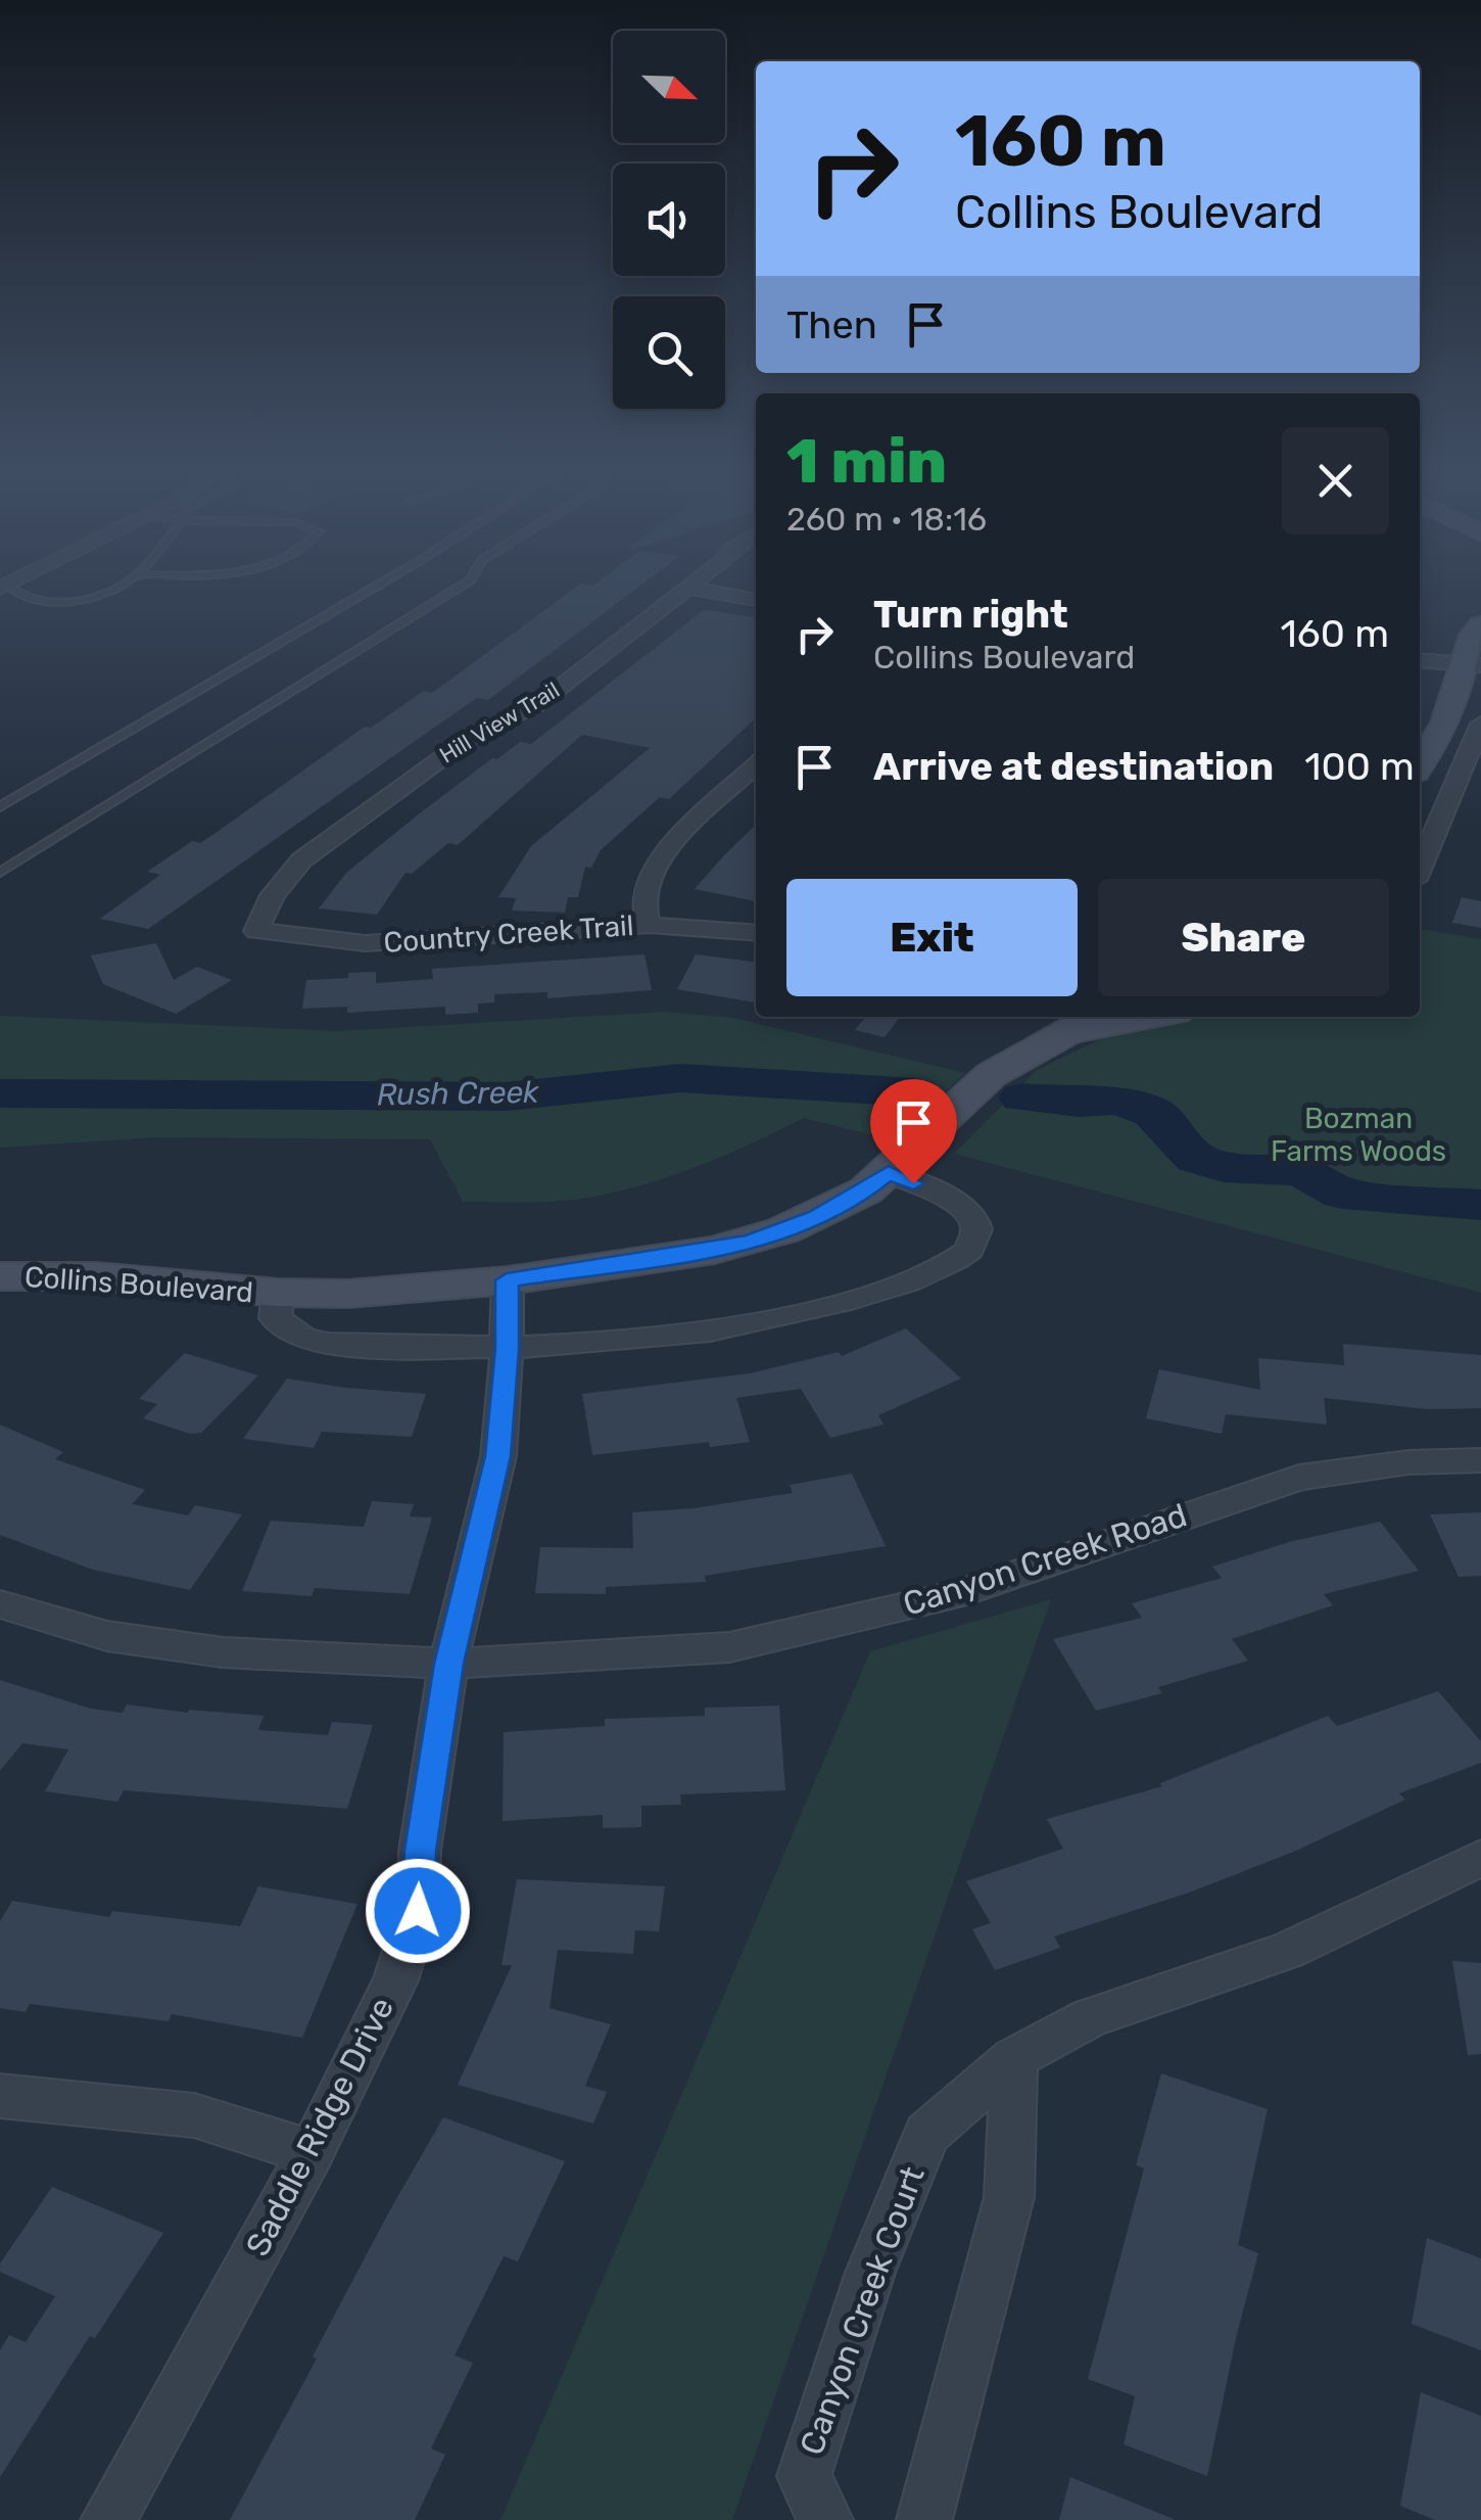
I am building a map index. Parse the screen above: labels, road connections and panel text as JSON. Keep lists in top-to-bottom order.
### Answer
{
  "streets": {
    "street": [
      "Hill View Trail",
      "Country Creek Trail",
      "Collins Boulevard",
      "Canyon Creek Road",
      "Saddle Ridge Drive",
      "Canyon Creek Court"
    ]
  },
  "crossings": [
    ["Hill View Trail", "Country Creek Trail"],
    ["Collins Boulevard", "Saddle Ridge Drive"],
    ["Canyon Creek Road", "Saddle Ridge Drive"]
  ],
  "water": ["Rush Creek"],
  "parks": ["Bozman Farms Woods"],
  "north": "bottom right",
  "page": {
    "turn": ["160 m", "Collins Boulevard"],
    "then": "Then",
    "heading": ["1 min", "260 m · 18:16"],
    "list": [
      {
        "name": "Turn right",
        "note": "Collins Boulevard",
        "value": "160 m"
      },
      {
        "name": "Arrive at destination",
        "value": "100 m"
      }
    ],
    "buttons": ["Exit", "Share"]
  }
}
